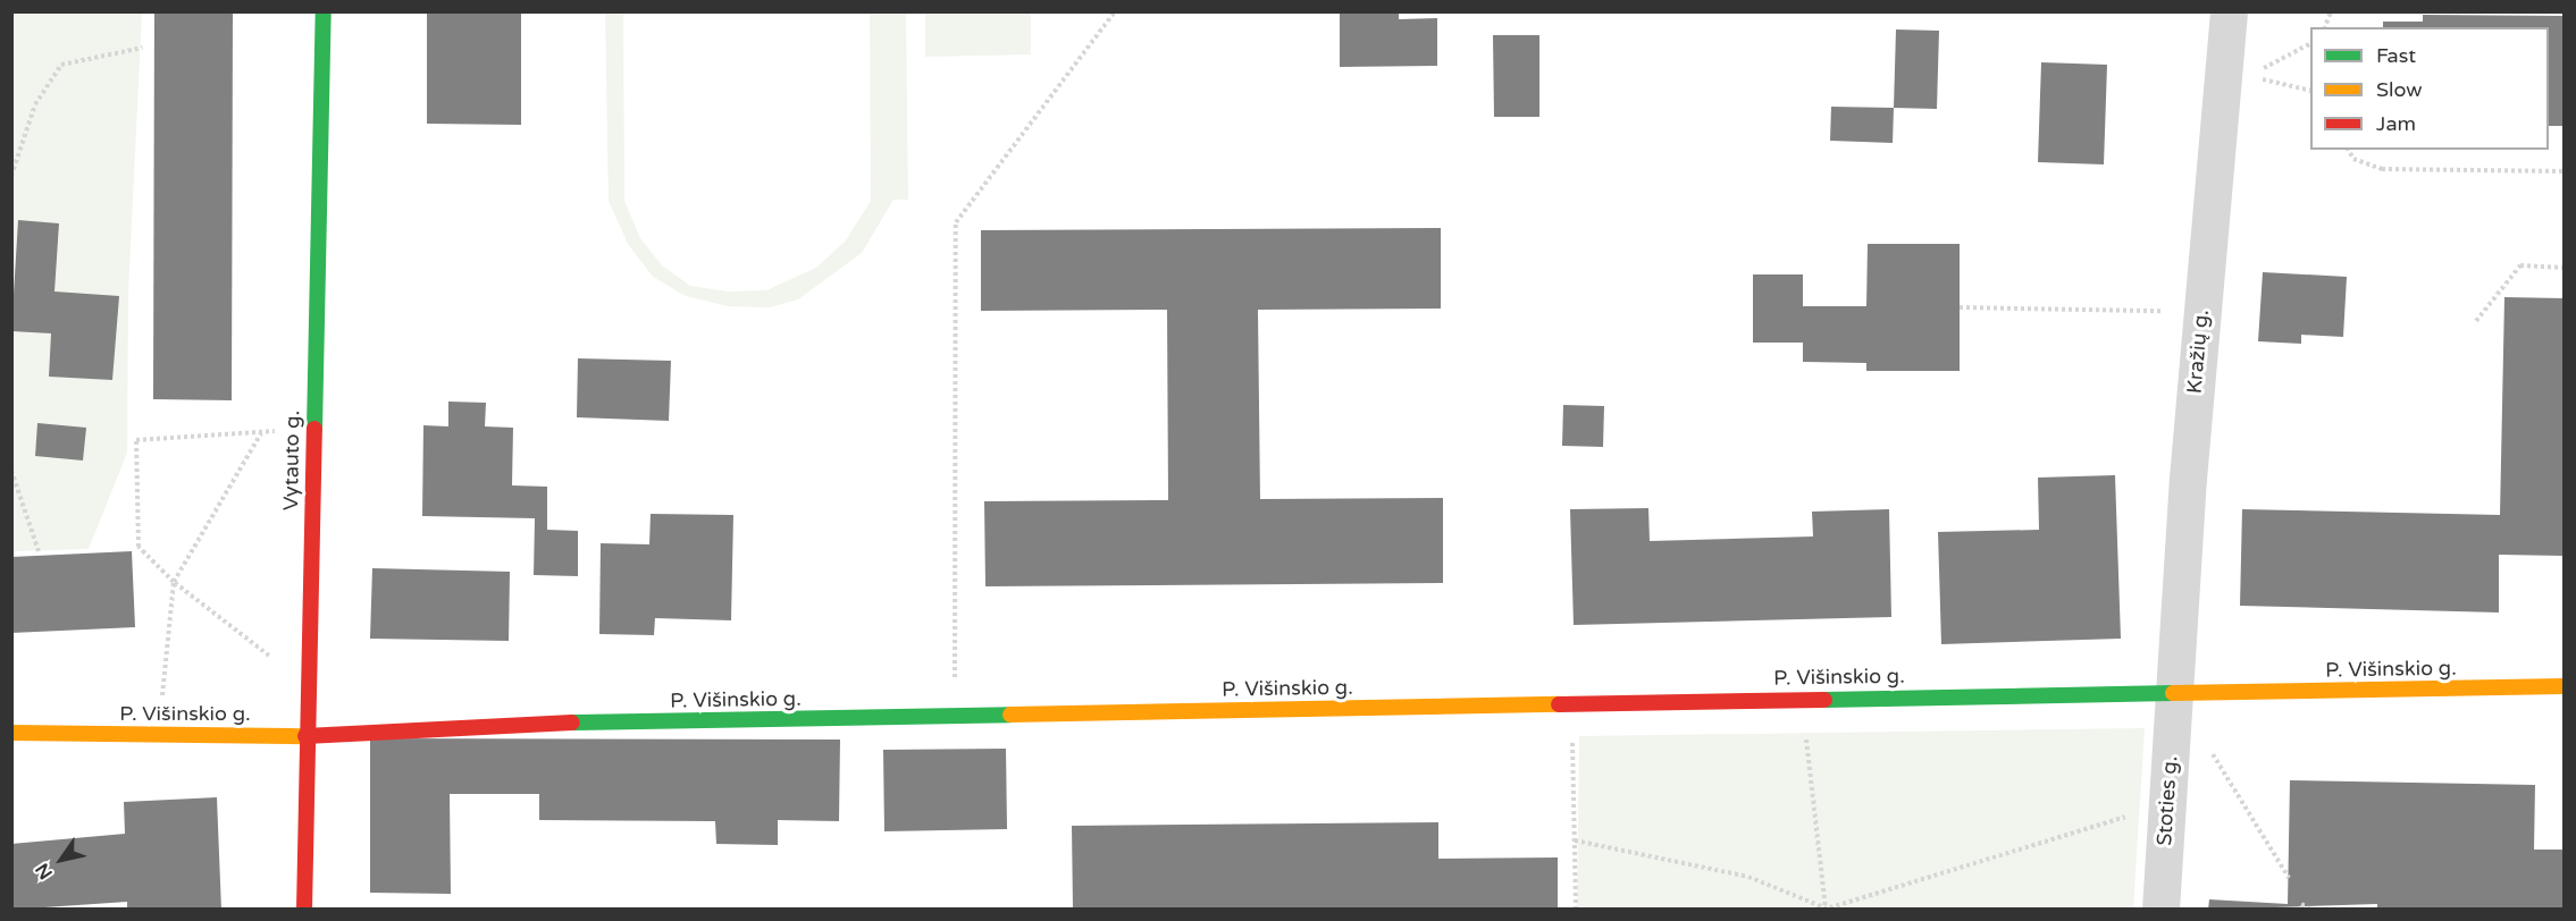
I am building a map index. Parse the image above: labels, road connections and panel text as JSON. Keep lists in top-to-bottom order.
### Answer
{
  "streets": {
    "main road": ["Vytauto g.", "P. Višinskio g."],
    "street": ["Kražių g.", "Stoties g."]
  },
  "crossings": [
    ["Kražių g.", "P. Višinskio g."],
    ["Kražių g.", "Stoties g."],
    ["Vytauto g.", "P. Višinskio g."],
    ["P. Višinskio g.", "Stoties g."]
  ],
  "legend": ["Fast", "Slow", "Jam"],
  "north": "bottom left"
}
